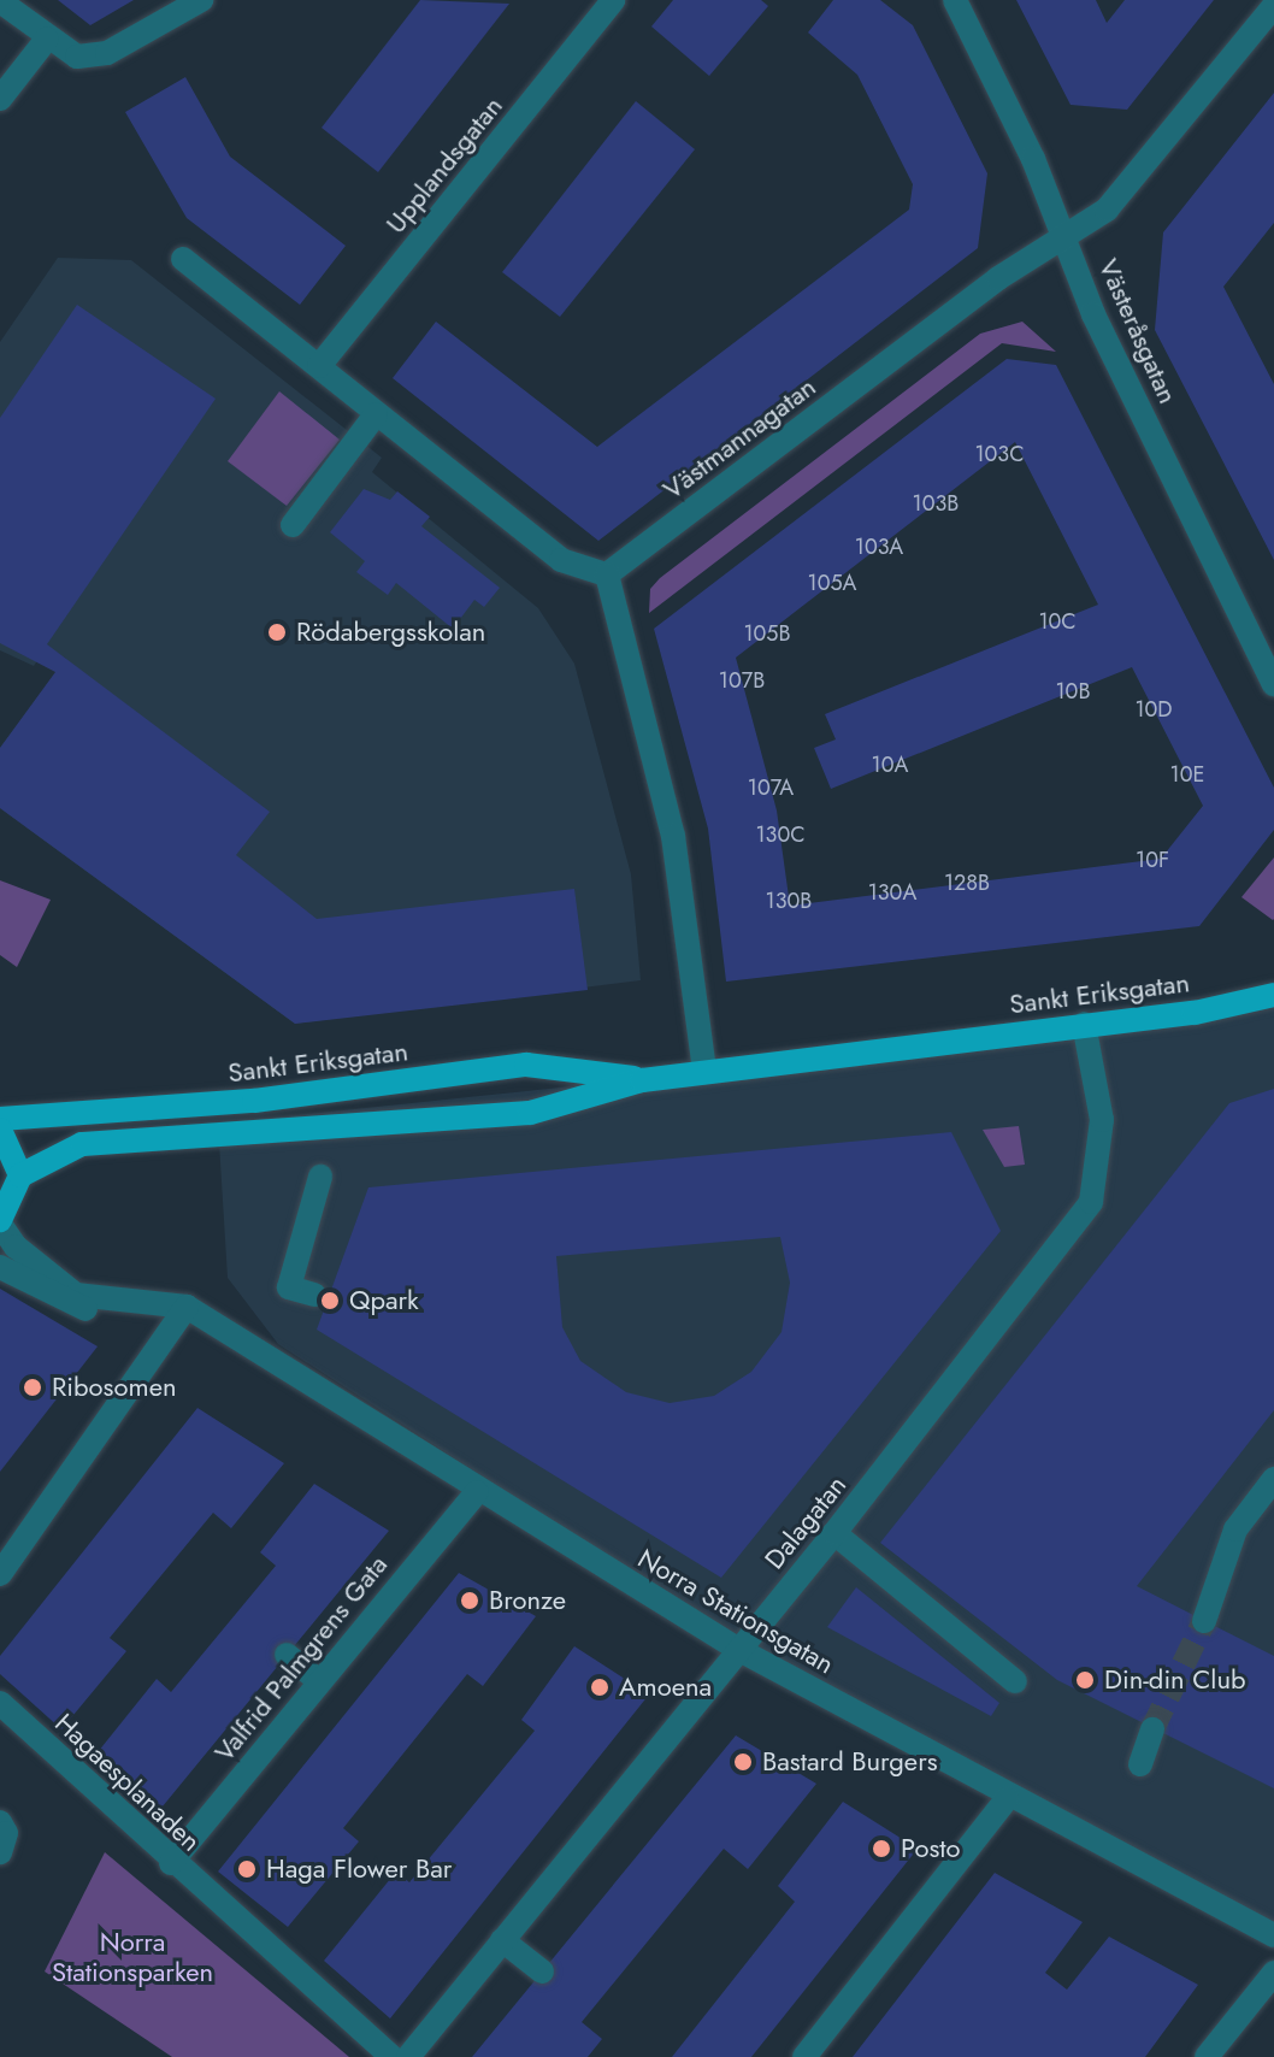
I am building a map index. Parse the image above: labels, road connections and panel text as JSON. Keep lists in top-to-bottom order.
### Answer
{
  "streets": {
    "main road": ["Sankt Eriksgatan", "Norra Stationsgatan"],
    "street": [
      "Upplandsgatan",
      "Västeråsgatan",
      "Västmannagatan",
      "Dalagatan",
      "Valfrid Palmgrens Gata",
      "Hagaesplanaden"
    ]
  },
  "crossings": [
    ["Västeråsgatan", "Västmannagatan"],
    ["Sankt Eriksgatan", "Dalagatan"],
    ["Sankt Eriksgatan", "Norra Stationsgatan"],
    ["Dalagatan", "Norra Stationsgatan"],
    ["Norra Stationsgatan", "Valfrid Palmgrens Gata"],
    ["Valfrid Palmgrens Gata", "Hagaesplanaden"]
  ],
  "parks": ["Norra Stationsparken"],
  "places": [
    "Rödabergsskolan",
    "Qpark",
    "Ribosomen",
    "Bronze",
    "Din-din Club",
    "Amoena",
    "Bastard Burgers",
    "Posto",
    "Haga Flower Bar"
  ],
  "house_numbers": [
    "103C",
    "103B",
    "103A",
    "105A",
    "10C",
    "105B",
    "107B",
    "10B",
    "10D",
    "10A",
    "10E",
    "107A",
    "130C",
    "10F",
    "128B",
    "130A",
    "130B"
  ]
}
